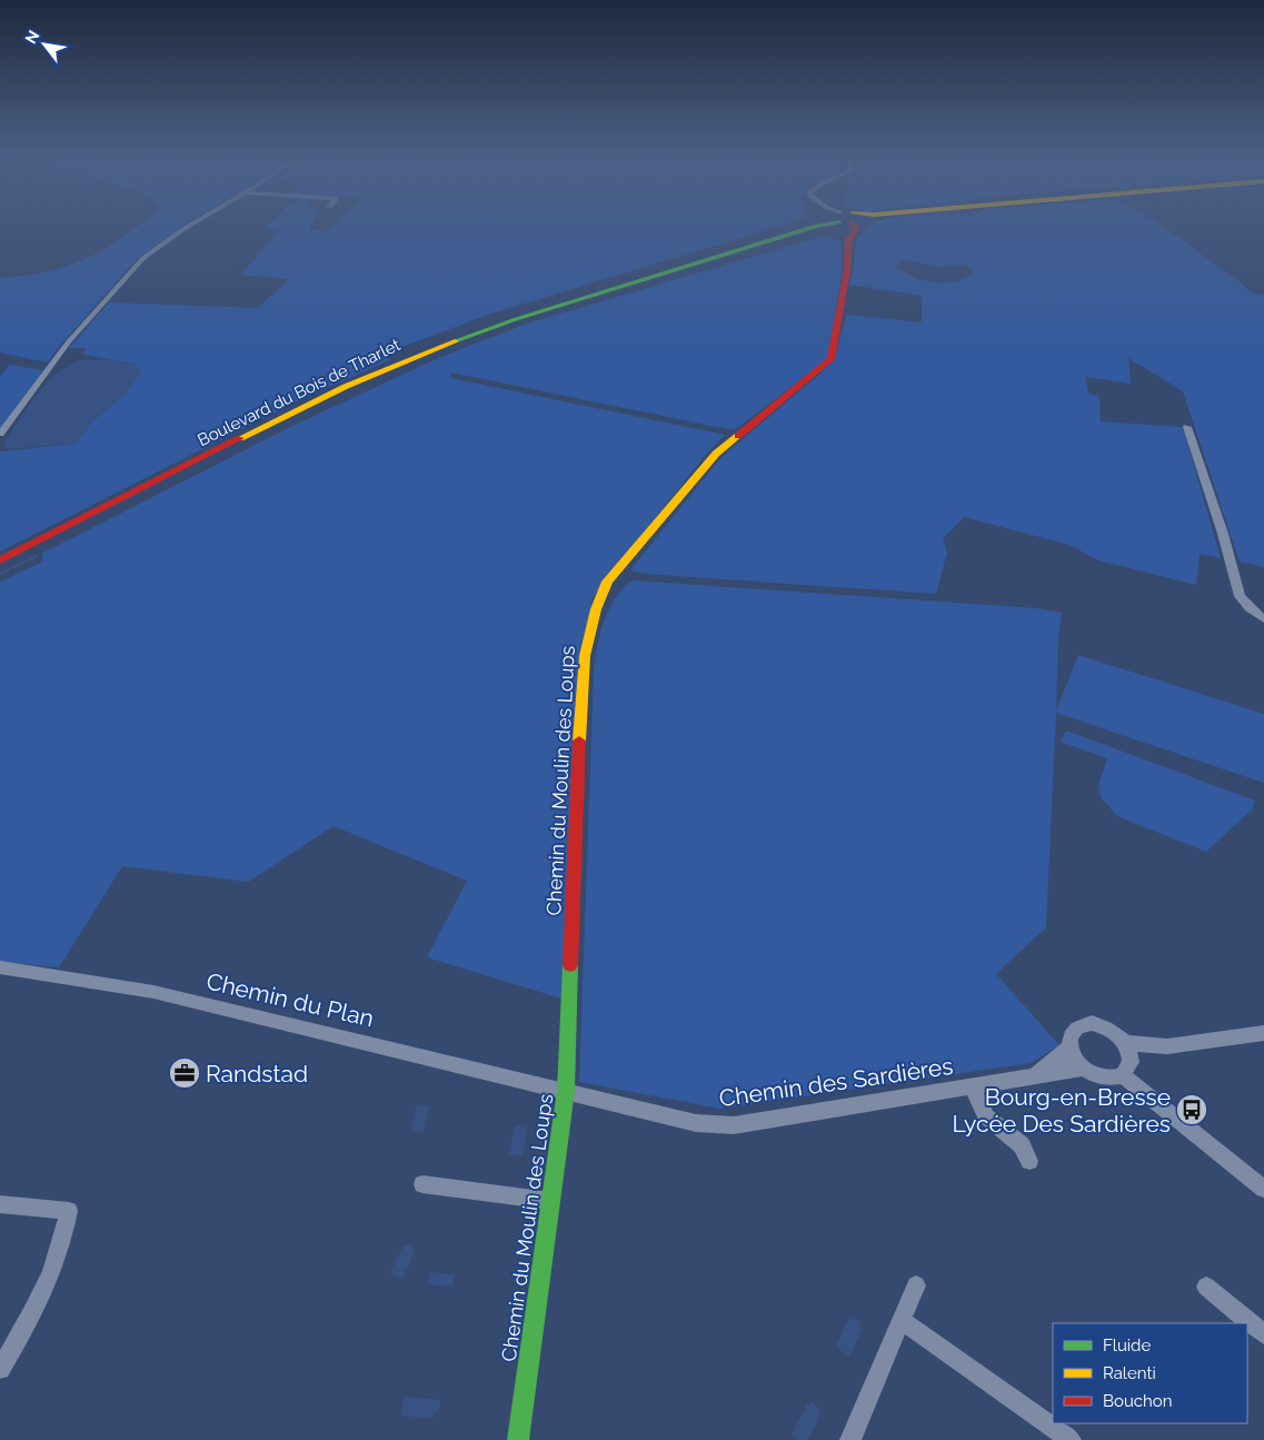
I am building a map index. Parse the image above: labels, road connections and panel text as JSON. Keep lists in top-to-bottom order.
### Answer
{
  "streets": {
    "main road": ["Boulevard du Bois de Tharlet", "Chemin du Moulin des Loups"],
    "street": ["Chemin du Plan", "Chemin des Sardières"]
  },
  "crossings": [
    ["Chemin du Moulin des Loups", "Chemin du Plan"],
    ["Chemin du Moulin des Loups", "Chemin des Sardières"],
    ["Chemin du Plan", "Chemin des Sardières"]
  ],
  "places": {
    "office": ["Randstad"],
    "bus stop": ["Bourg-en-Bresse Lycée Des Sardières"]
  },
  "legend": ["Fluide", "Ralenti", "Bouchon"],
  "north": "top left"
}
